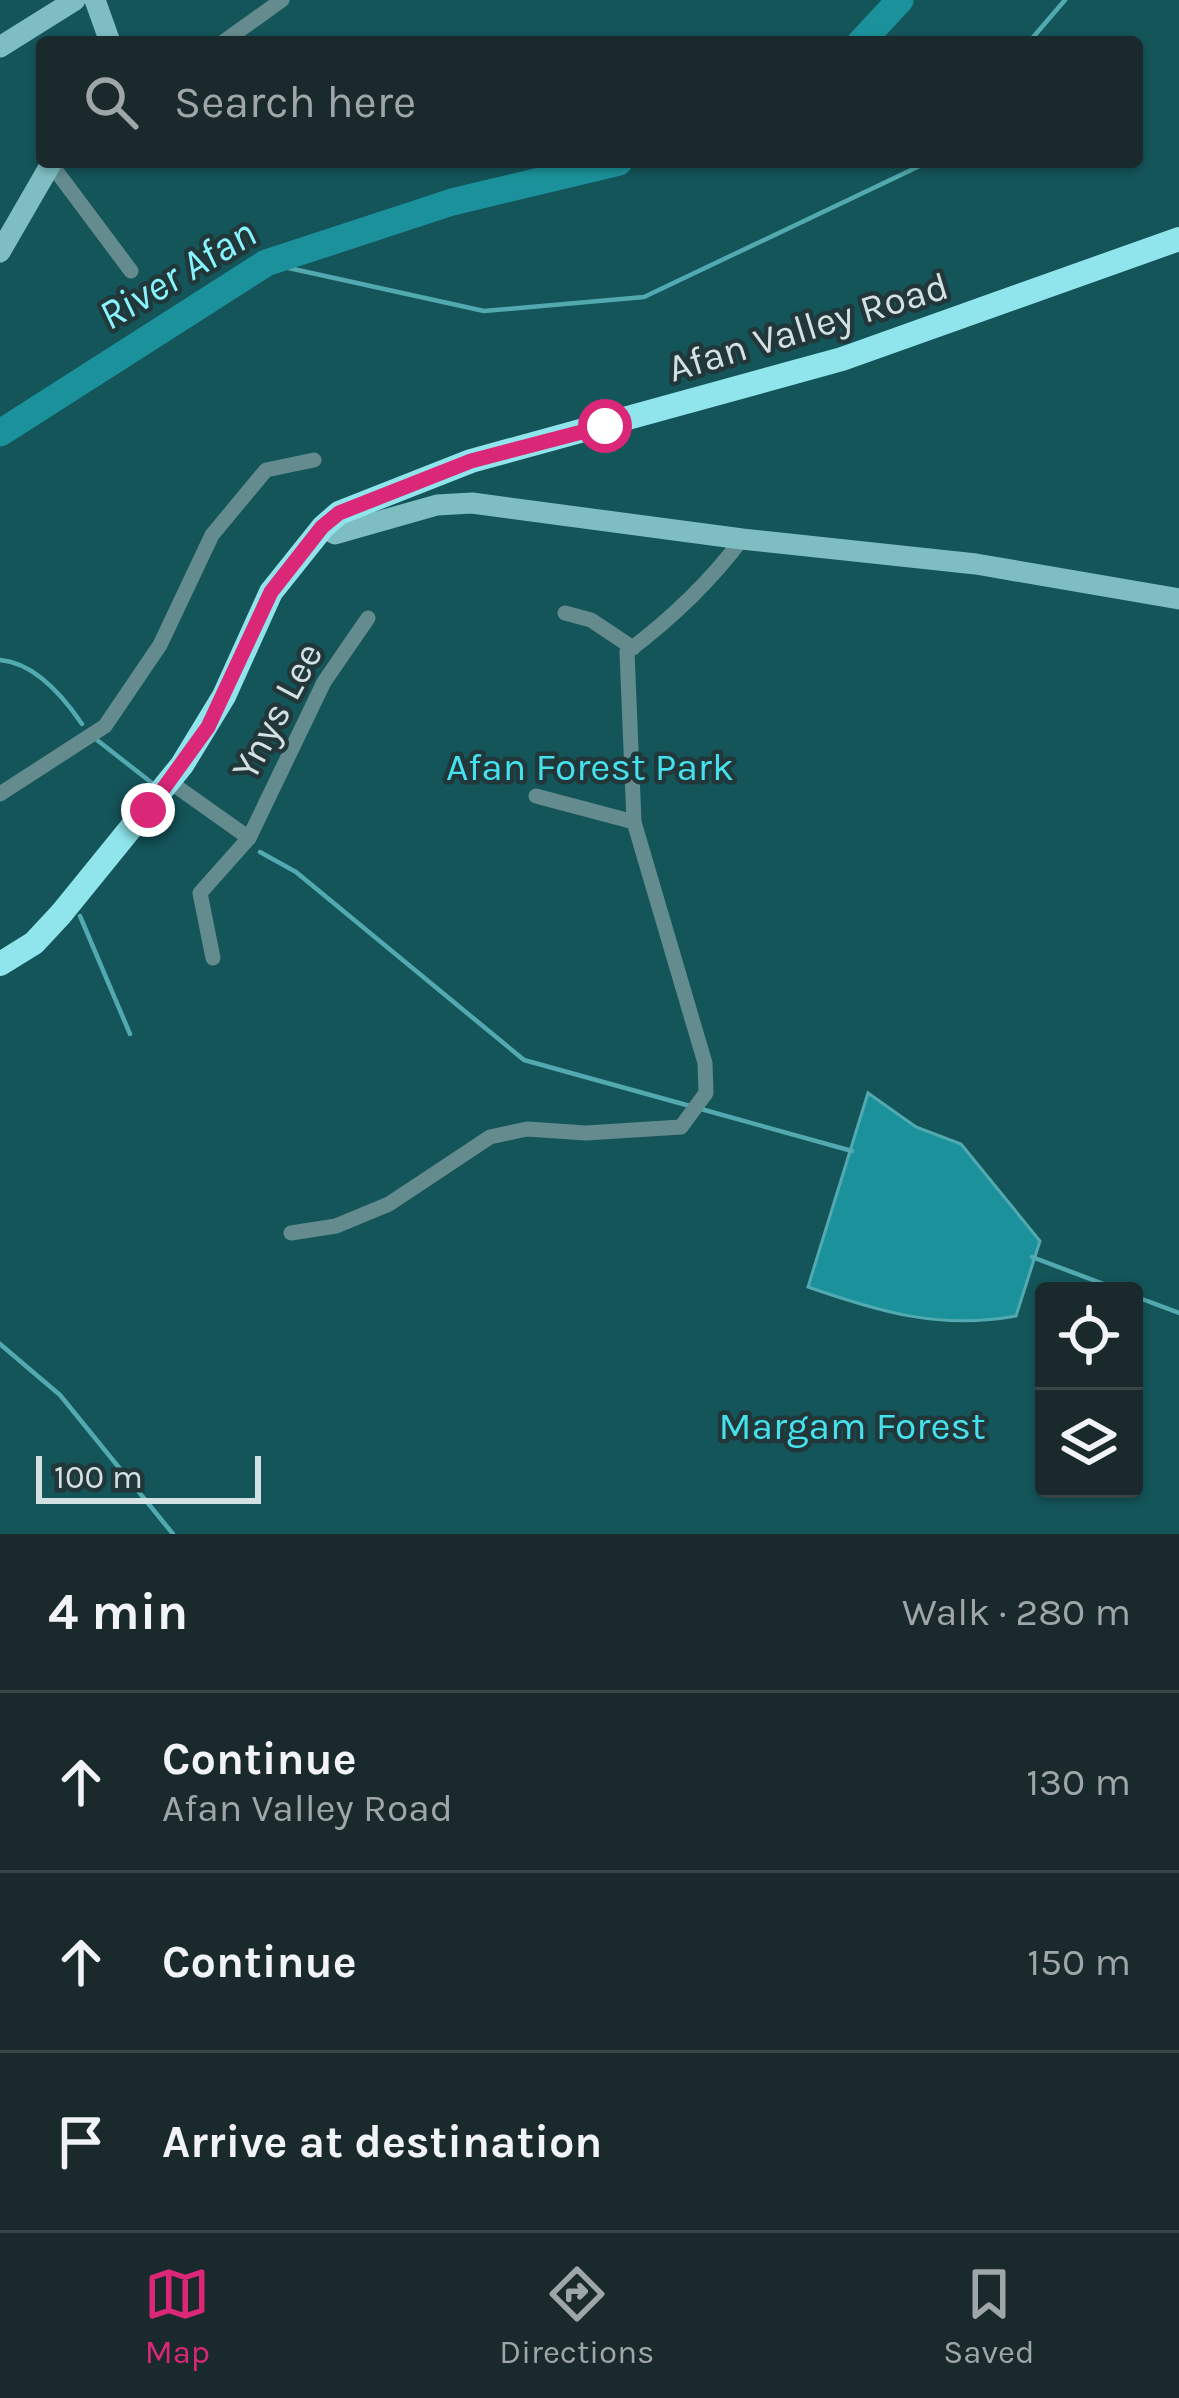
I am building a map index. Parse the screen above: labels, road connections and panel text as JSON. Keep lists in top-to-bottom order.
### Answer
{
  "streets": {
    "main road": ["Afan Valley Road"],
    "street": ["Ynys Lee"]
  },
  "water": ["River Afan"],
  "parks": ["Afan Forest Park", "Margam Forest"],
  "scale_bar": "100 m",
  "page": {
    "search": "Search here",
    "scale": "100 m",
    "heading": ["4 min", "Walk · 280 m"],
    "list": [
      ["Continue", "Afan Valley Road", "130 m"],
      ["Continue", "150 m"],
      "Arrive at destination"
    ],
    "nav": ["Map", "Directions", "Saved"]
  }
}
